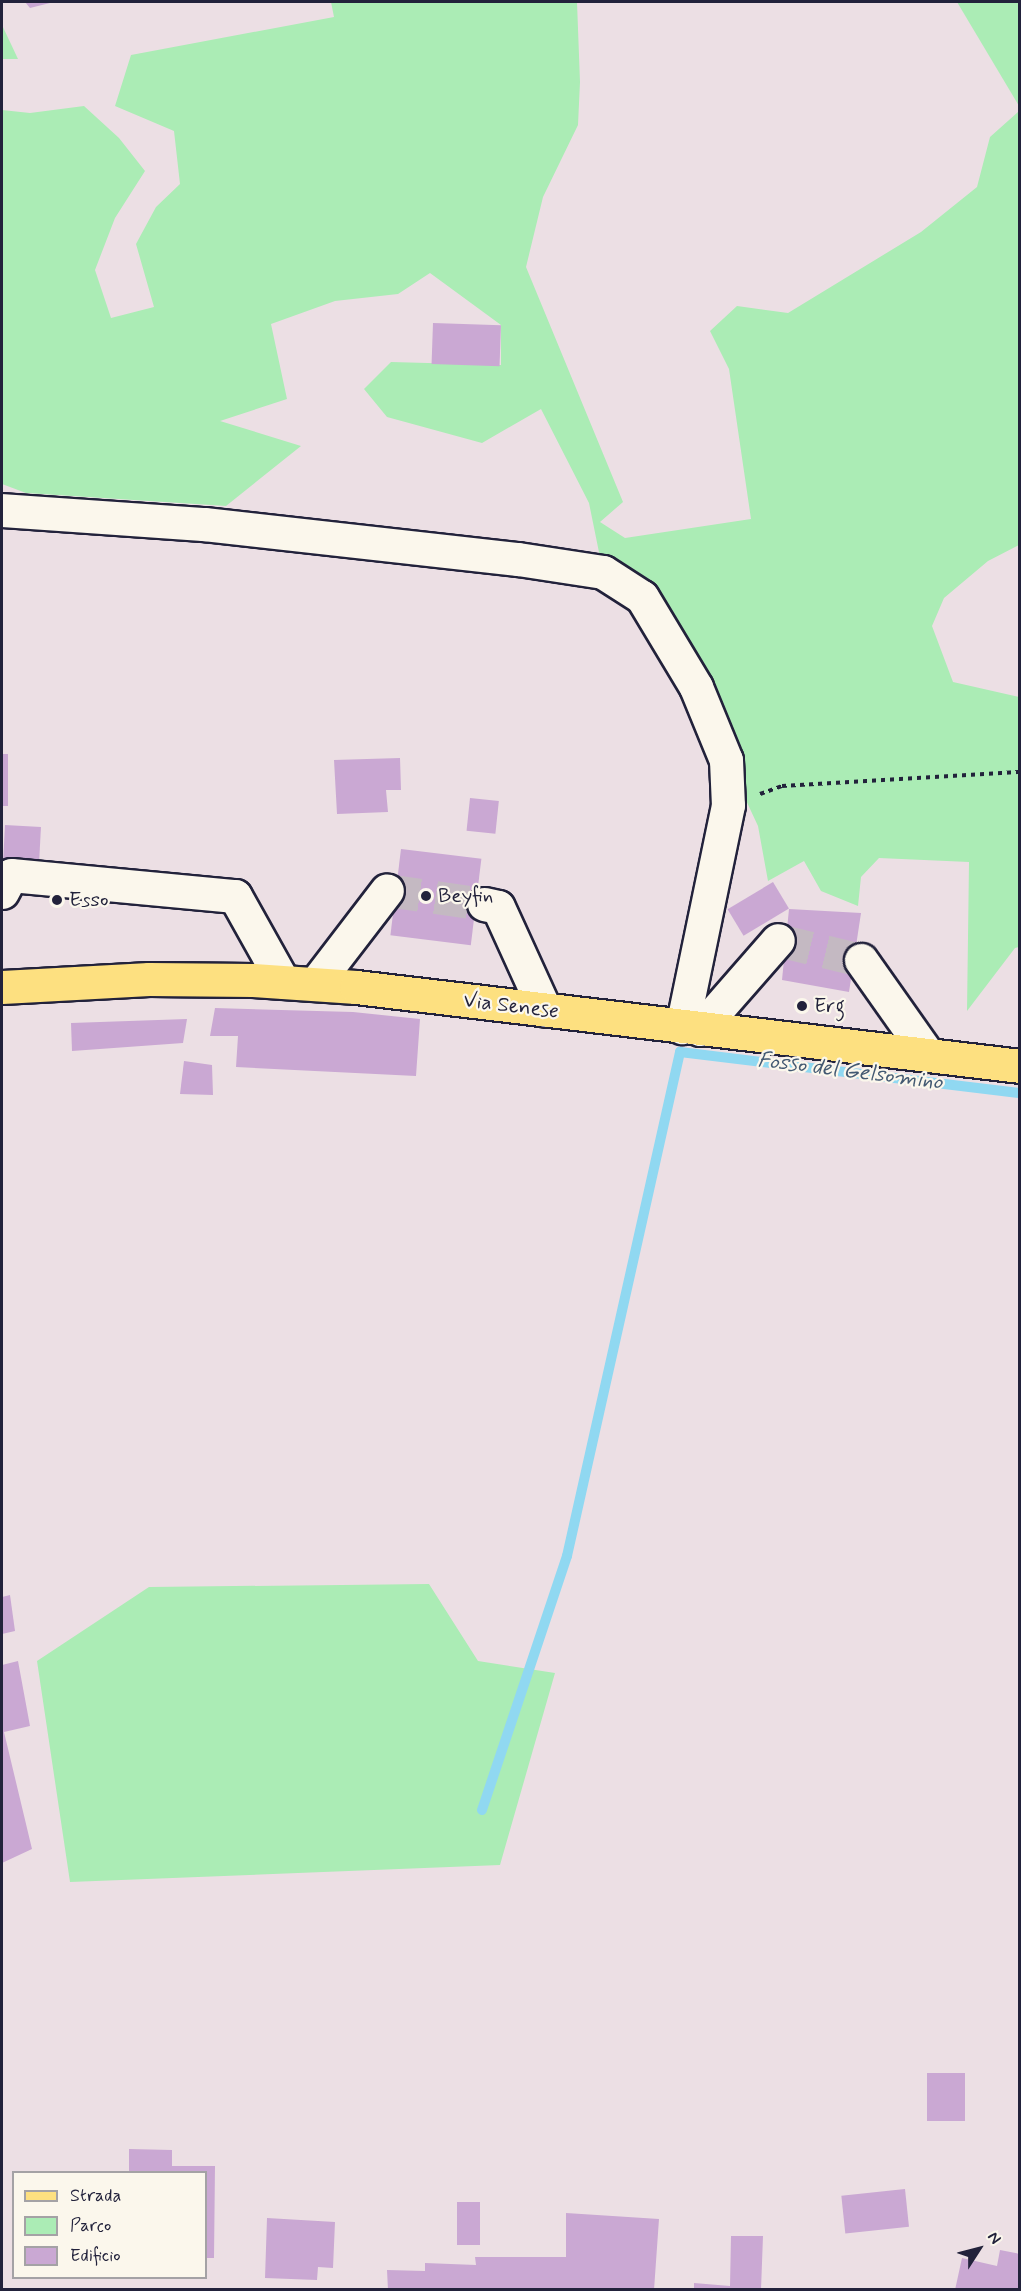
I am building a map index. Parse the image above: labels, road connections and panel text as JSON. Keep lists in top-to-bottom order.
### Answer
{
  "streets": {
    "main road": ["Via Senese"]
  },
  "water": ["Fosso del Gelsomino"],
  "places": ["Beyfin", "Esso", "Erg"],
  "legend": ["Strada", "Parco", "Edificio"],
  "north": "top right"
}
